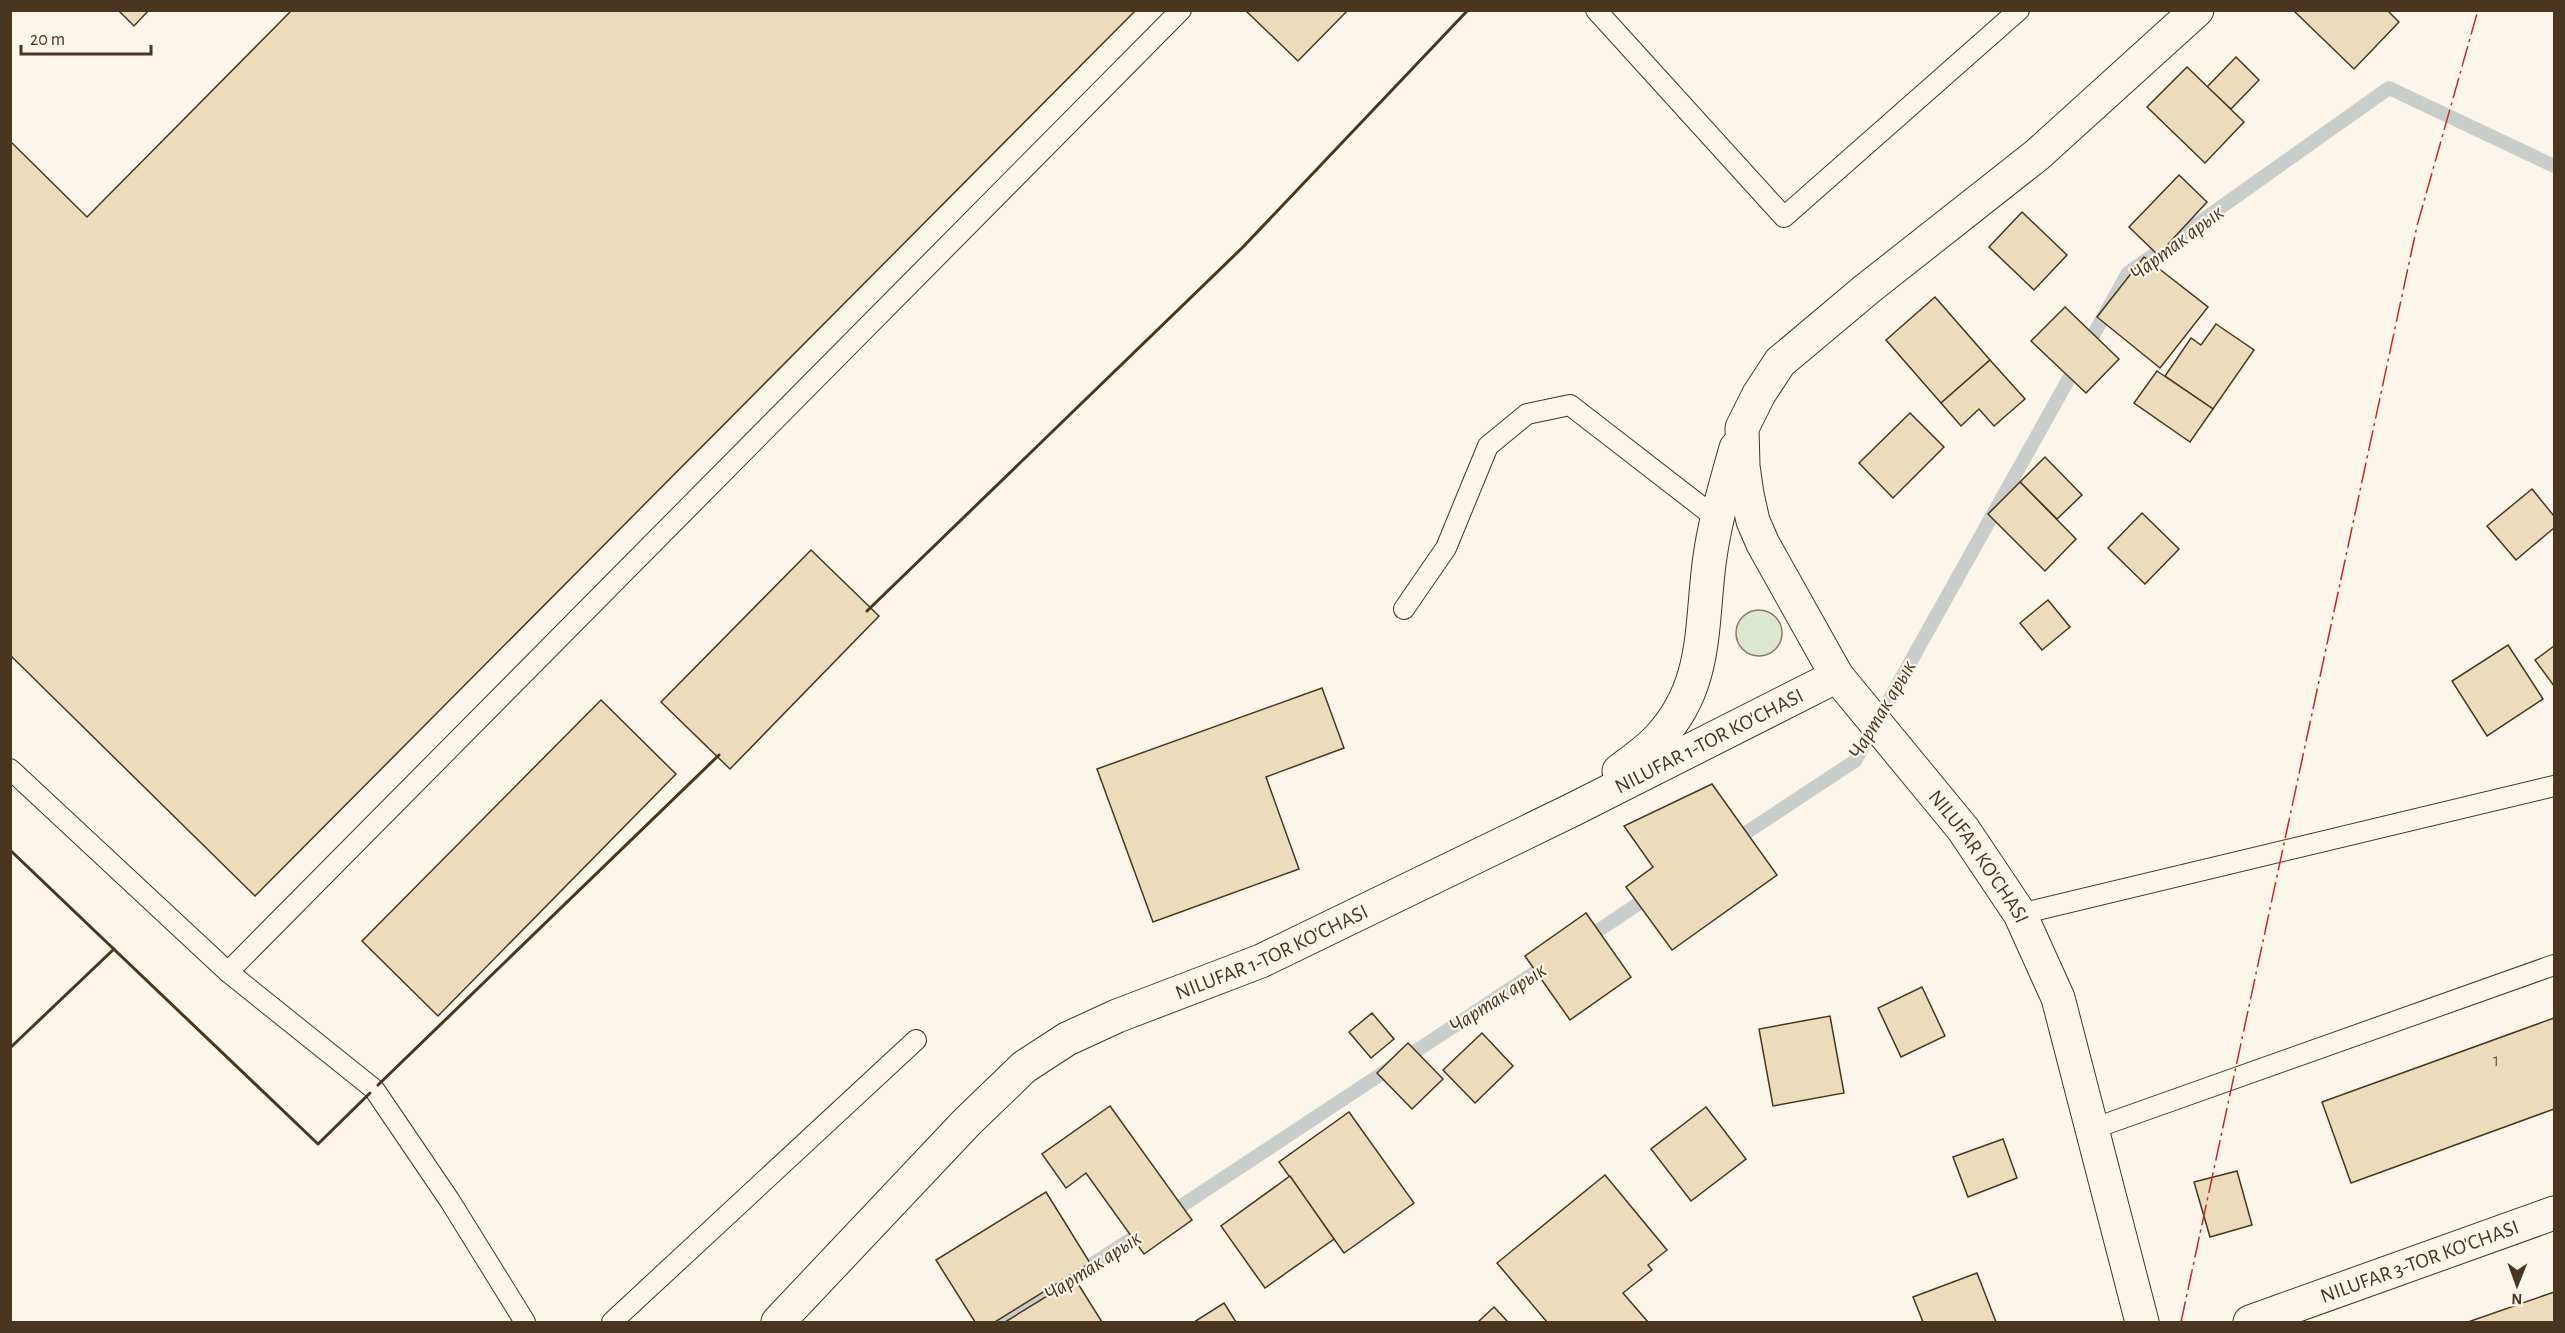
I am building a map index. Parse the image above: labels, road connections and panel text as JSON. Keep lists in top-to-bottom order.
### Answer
{
  "streets": {
    "street": ["NILUFAR 1-TOR KO'CHASI", "NILUFAR KO'CHASI", "NILUFAR 3-TOR KO'CHASI"]
  },
  "crossings": [
    ["NILUFAR 1-TOR KO'CHASI", "NILUFAR KO'CHASI"]
  ],
  "water": ["Чартак арык"],
  "house_numbers": ["1"],
  "scale_bar": "20 m",
  "north": "bottom"
}
